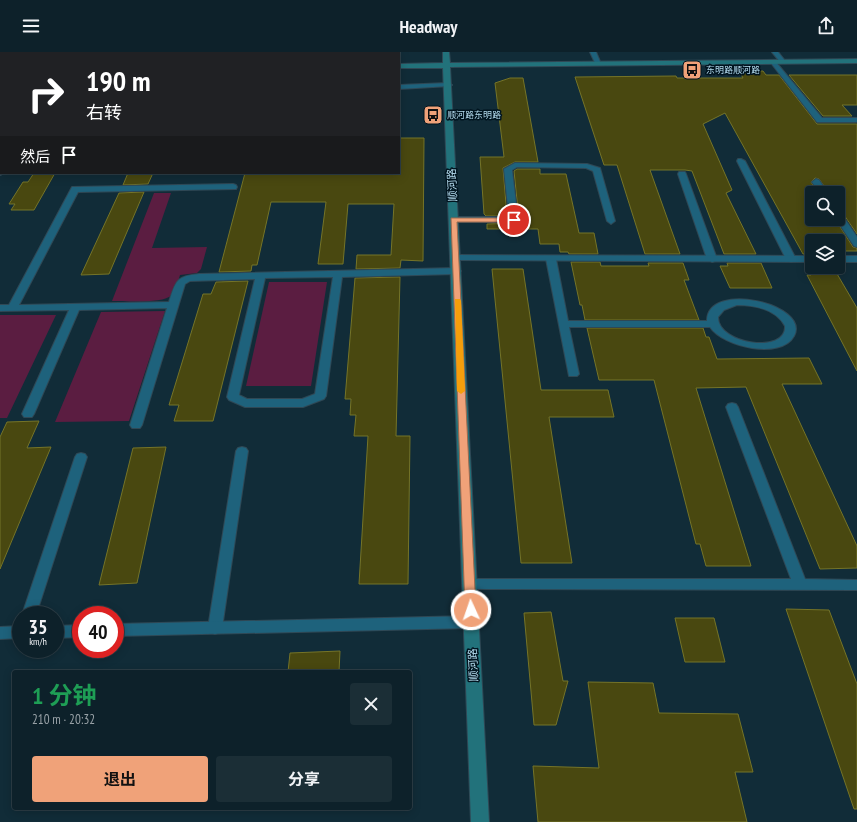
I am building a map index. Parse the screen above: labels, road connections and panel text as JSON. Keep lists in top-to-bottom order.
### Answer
{
  "streets": {
    "street": ["顺河路"]
  },
  "places": {
    "bus stop": ["东明路顺河路", "顺河路东明路"]
  },
  "page": {
    "header": "Headway",
    "turn": ["190 m", "右转"],
    "then": "然后",
    "speed": "35 km/h",
    "limit": "40",
    "heading": ["1 分钟", "210 m · 20:32"],
    "buttons": ["退出", "分享"]
  }
}
